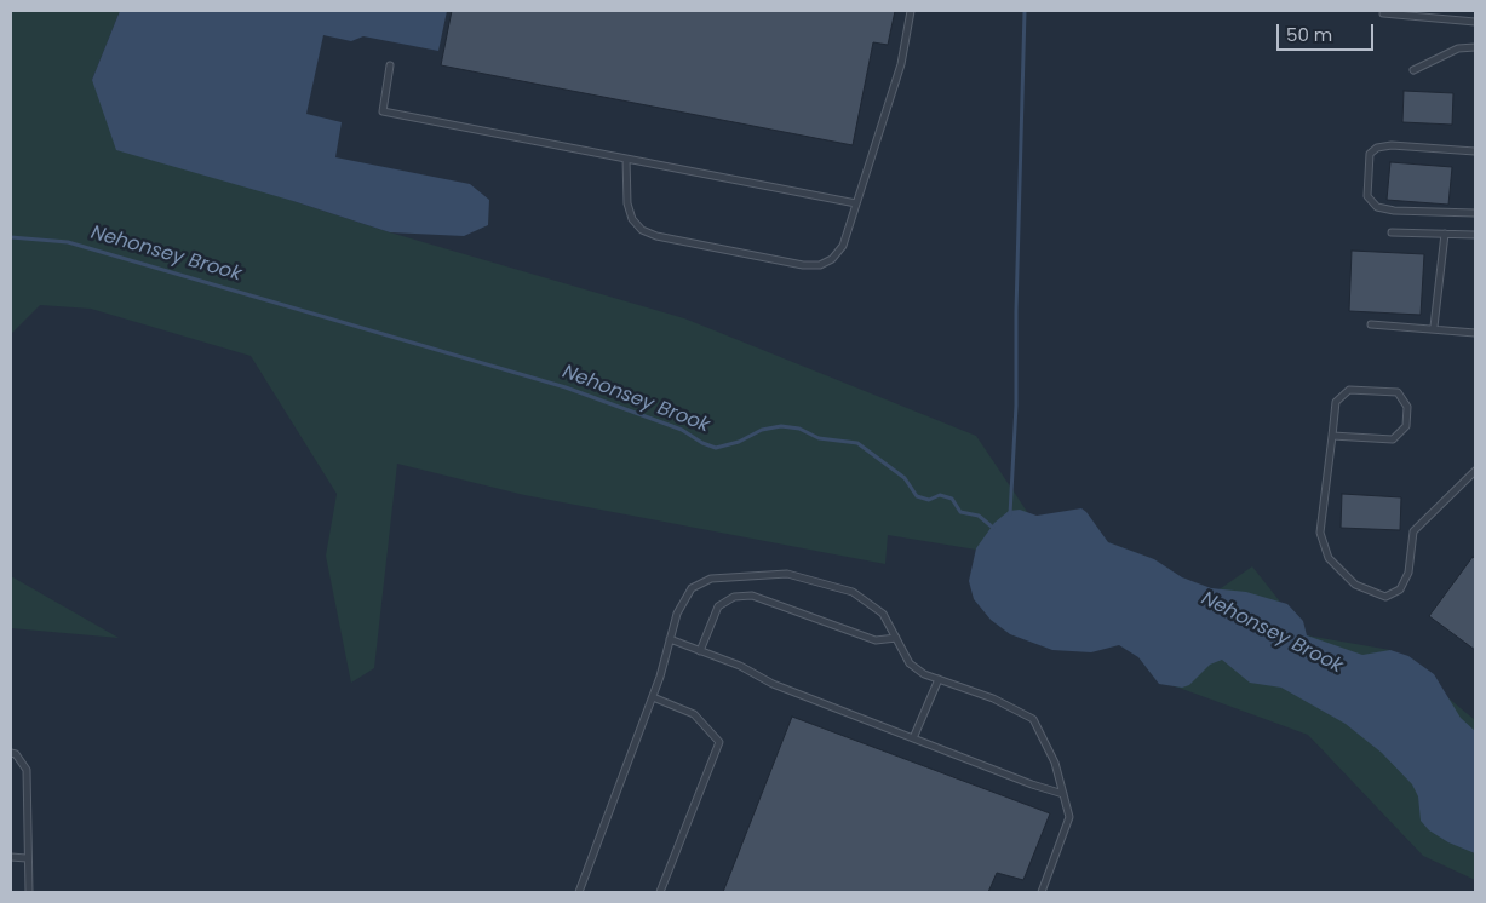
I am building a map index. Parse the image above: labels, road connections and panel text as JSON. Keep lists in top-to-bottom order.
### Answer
{
  "water": ["Nehonsey Brook"],
  "scale_bar": "50 m"
}
